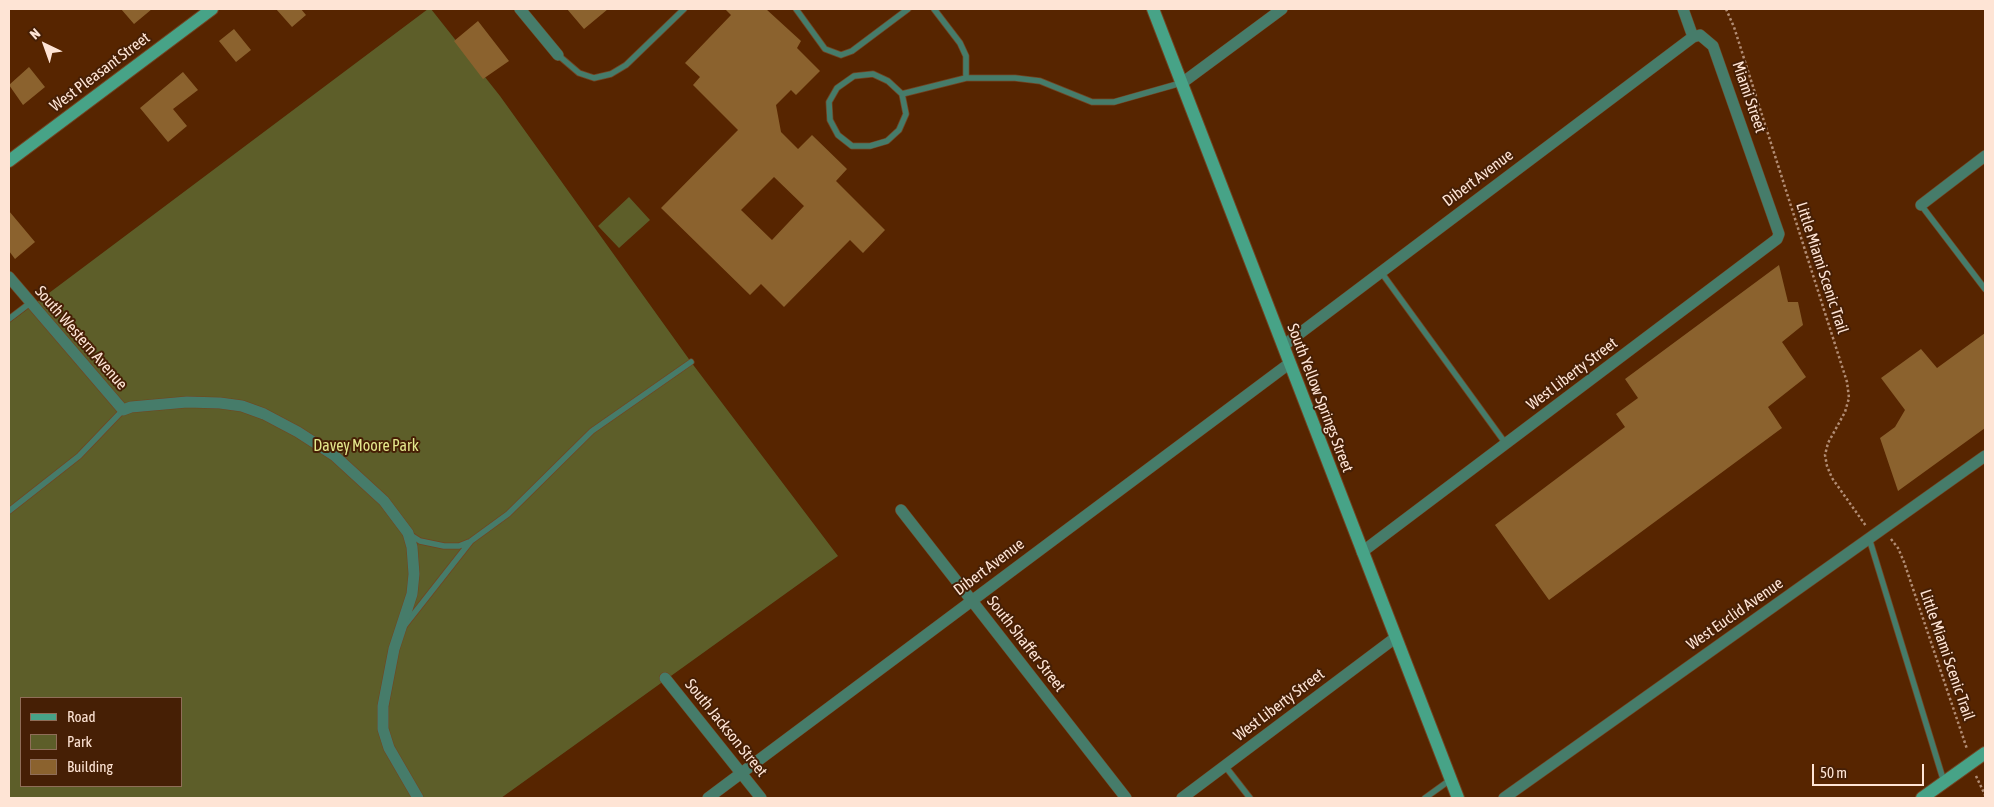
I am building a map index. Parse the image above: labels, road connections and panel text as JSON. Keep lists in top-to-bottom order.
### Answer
{
  "streets": {
    "main road": ["West Pleasant Street", "South Yellow Springs Street"],
    "street": [
      "Miami Street",
      "Dibert Avenue",
      "South Western Avenue",
      "West Liberty Street",
      "West Euclid Avenue",
      "South Shaffer Street",
      "South Jackson Street"
    ],
    "path": ["Little Miami Scenic Trail"]
  },
  "crossings": [
    ["Miami Street", "Dibert Avenue"],
    ["Miami Street", "West Liberty Street"],
    ["Dibert Avenue", "South Yellow Springs Street"],
    ["Dibert Avenue", "South Shaffer Street"],
    ["Dibert Avenue", "South Jackson Street"],
    ["West Liberty Street", "South Yellow Springs Street"]
  ],
  "parks": ["Davey Moore Park"],
  "legend": ["Road", "Park", "Building"],
  "scale_bar": "50 m",
  "north": "top left"
}
